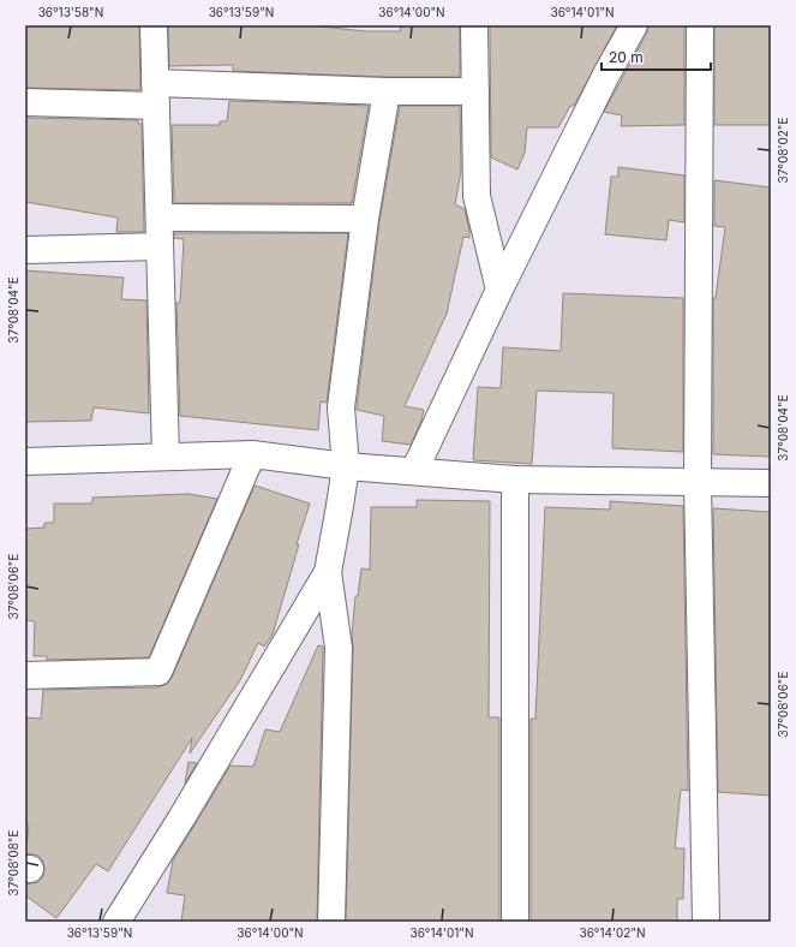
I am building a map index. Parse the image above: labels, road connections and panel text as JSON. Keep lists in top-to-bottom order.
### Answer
{
  "scale_bar": "20 m",
  "coordinates": [
    "36°13'58\"N",
    "36°13'59\"N",
    "36°14'00\"N",
    "36°14'01\"N",
    "37°08'02\"E",
    "37°08'04\"E",
    "37°08'06\"E",
    "37°08'08\"E",
    "36°14'02\"N"
  ]
}
